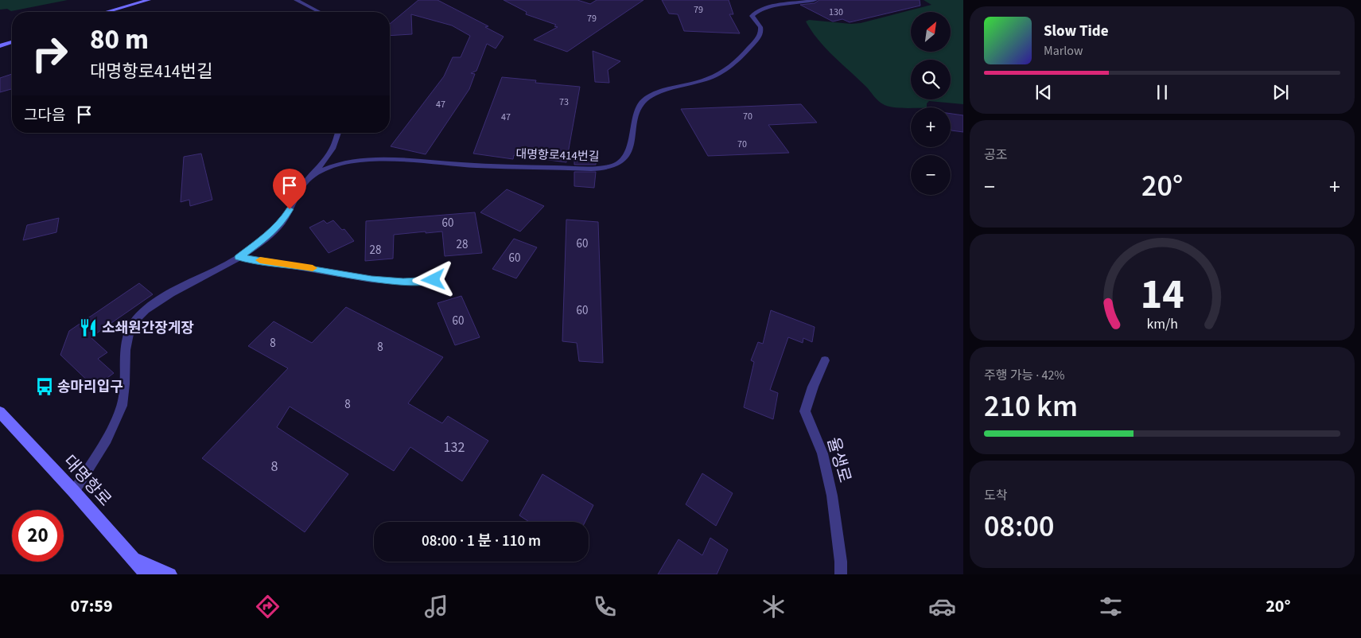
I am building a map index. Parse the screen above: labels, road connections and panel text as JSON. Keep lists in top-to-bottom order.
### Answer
{
  "streets": {
    "main road": ["대명항로"],
    "lane": ["대명항로414번길", "율생로"]
  },
  "places": {
    "restaurant": ["소쇄원간장게장"],
    "bus stop": ["송마리입구"]
  },
  "house_numbers": [
    "79",
    "130",
    "79",
    "73",
    "47",
    "70",
    "47",
    "70",
    "60",
    "60",
    "28",
    "28",
    "60",
    "60",
    "60",
    "8",
    "8",
    "8",
    "132",
    "8"
  ],
  "north": "top right",
  "page": {
    "map_buttons": ["+", "−"],
    "turn": ["80 m", "대명항로414번길"],
    "song": ["Slow Tide", "Marlow"],
    "then": "그다음",
    "tile": [
      "공조",
      ["주행 가능 · 42%", "210 km"],
      ["도착", "08:00"]
    ],
    "heat": ["−", "20°", "+"],
    "limit": "20",
    "trip": "08:00 · 1 분 · 110 m",
    "tabs": ["07:59", "20°"],
    "gauge": ["14", "km/h"]
  }
}
